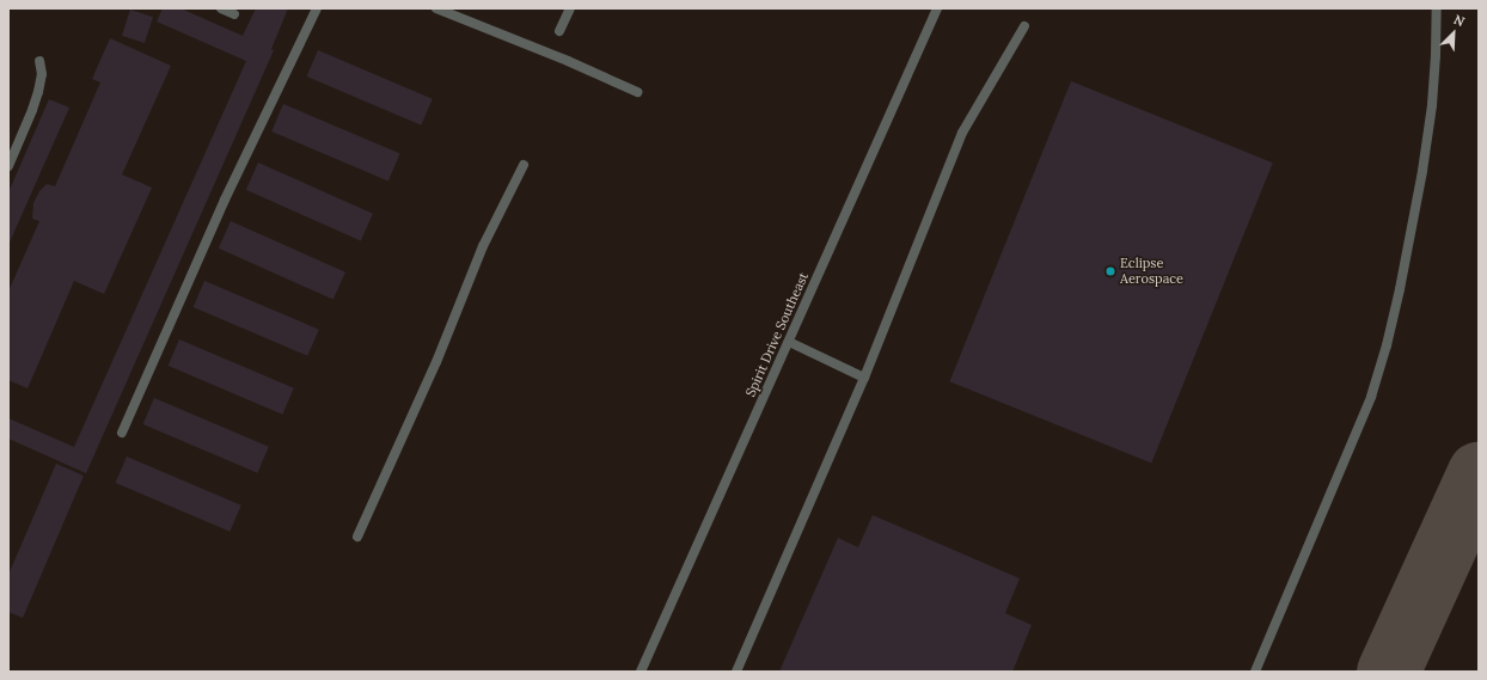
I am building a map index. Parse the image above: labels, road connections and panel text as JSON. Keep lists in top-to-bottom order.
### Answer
{
  "streets": {
    "street": ["Spirit Drive Southeast"]
  },
  "places": ["Eclipse Aerospace"],
  "north": "top right"
}
